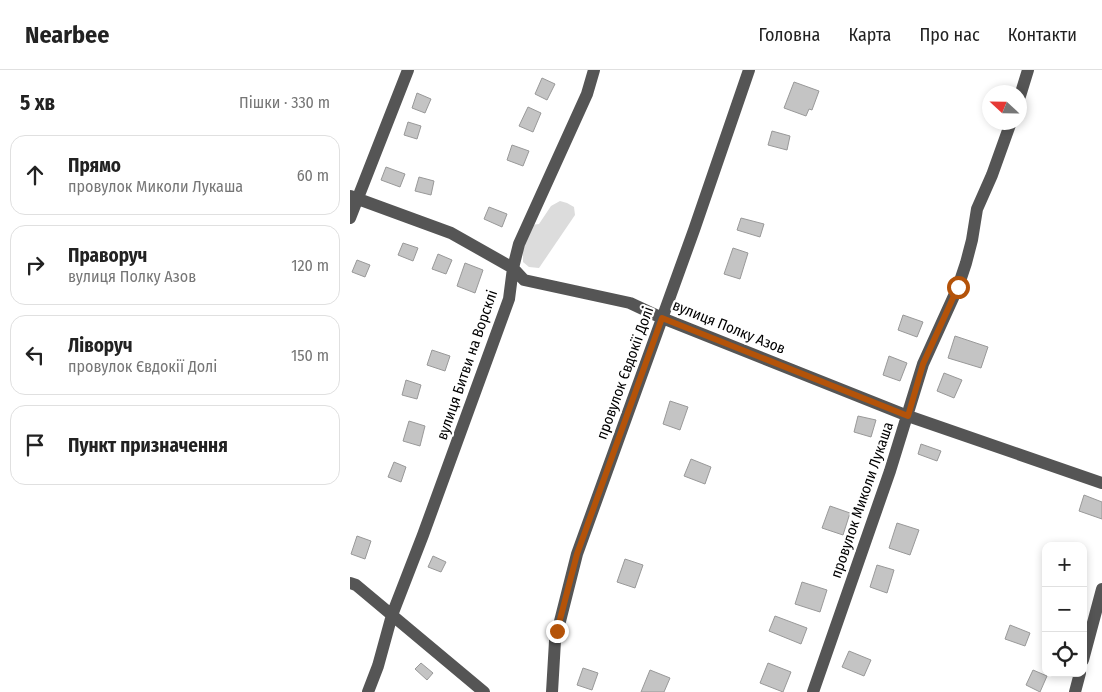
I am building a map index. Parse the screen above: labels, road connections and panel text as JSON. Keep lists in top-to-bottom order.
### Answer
{
  "streets": {
    "street": [
      "вулиця Полку Азов",
      "вулиця Битви на Ворсклі",
      "провулок Євдокії Долі",
      "провулок Миколи Лукаша"
    ]
  },
  "crossings": [
    ["вулиця Полку Азов", "вулиця Битви на Ворсклі"],
    ["вулиця Полку Азов", "провулок Євдокії Долі"],
    ["вулиця Полку Азов", "провулок Миколи Лукаша"]
  ],
  "north": "left",
  "page": {
    "header": "Nearbee",
    "nav": [
      "Головна",
      "Карта",
      "Про нас",
      "Контакти"
    ],
    "heading": ["5 хв", "Пішки · 330 m"],
    "list": [
      ["Прямо", "провулок Миколи Лукаша", "60 m"],
      ["Праворуч", "вулиця Полку Азов", "120 m"],
      ["Ліворуч", "провулок Євдокії Долі", "150 m"],
      "Пункт призначення"
    ],
    "map_buttons": ["+", "−"]
  }
}
